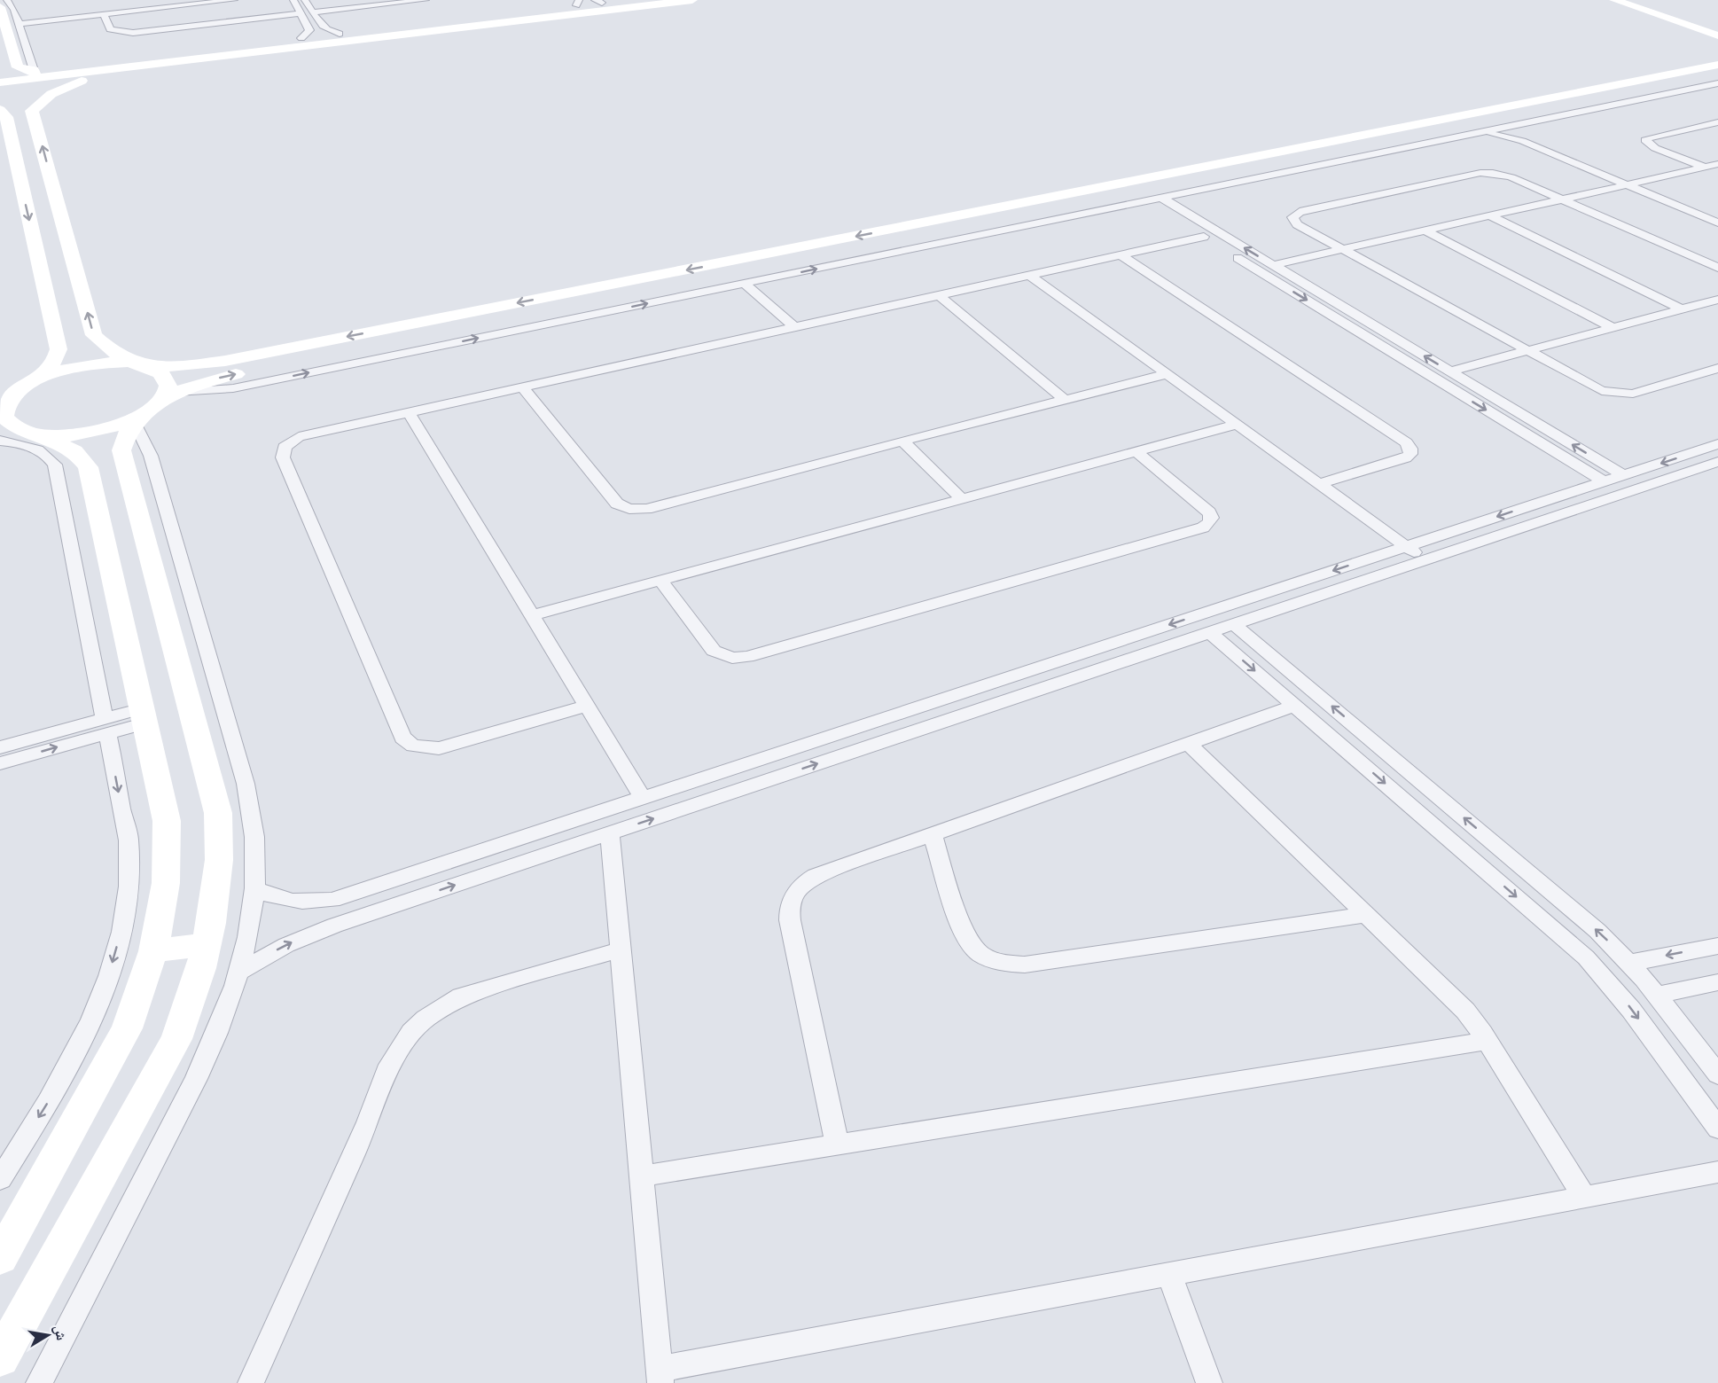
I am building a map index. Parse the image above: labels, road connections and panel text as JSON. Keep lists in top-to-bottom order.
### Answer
{
  "north": "right"
}
